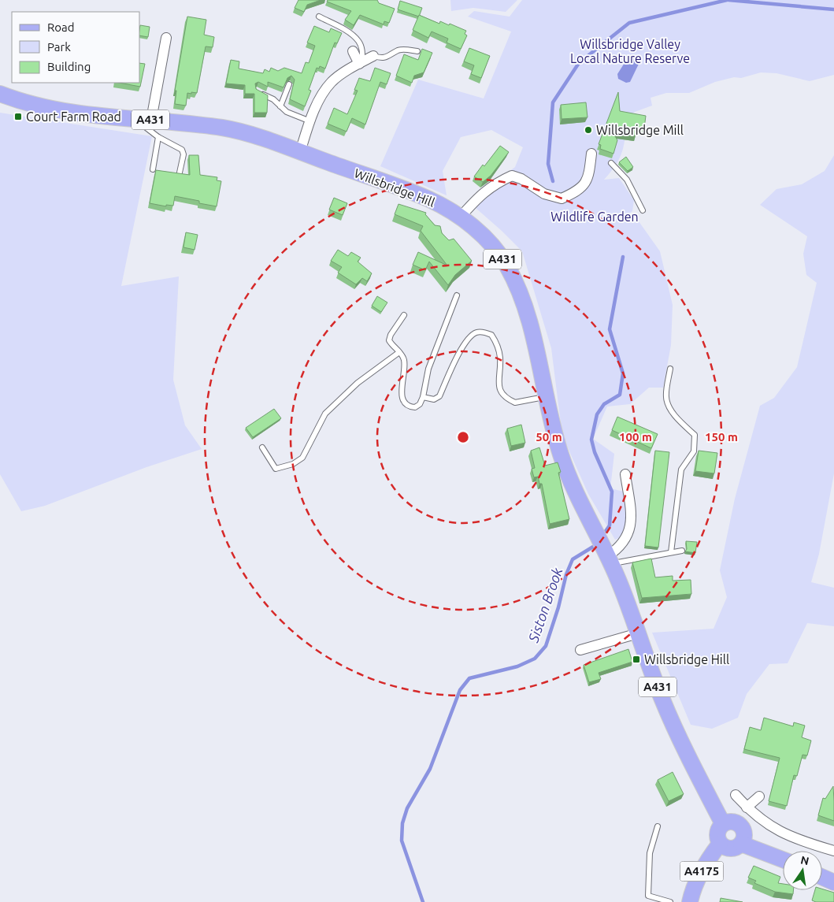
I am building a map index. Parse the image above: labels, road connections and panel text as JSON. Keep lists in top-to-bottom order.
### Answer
{
  "streets": {
    "main road": ["A431", "Willsbridge Hill", "A4175"]
  },
  "crossings": [
    ["A431", "Willsbridge Hill"],
    ["A431", "A4175"]
  ],
  "water": ["Siston Brook"],
  "parks": ["Willsbridge Valley Local Nature Reserve", "Wildlife Garden"],
  "places": {
    "transit": ["Court Farm Road", "Willsbridge Hill"],
    "other": ["Willsbridge Mill"]
  },
  "legend": ["Road", "Park", "Building"],
  "north": "top",
  "rings": ["50 m", "100 m", "150 m"]
}
